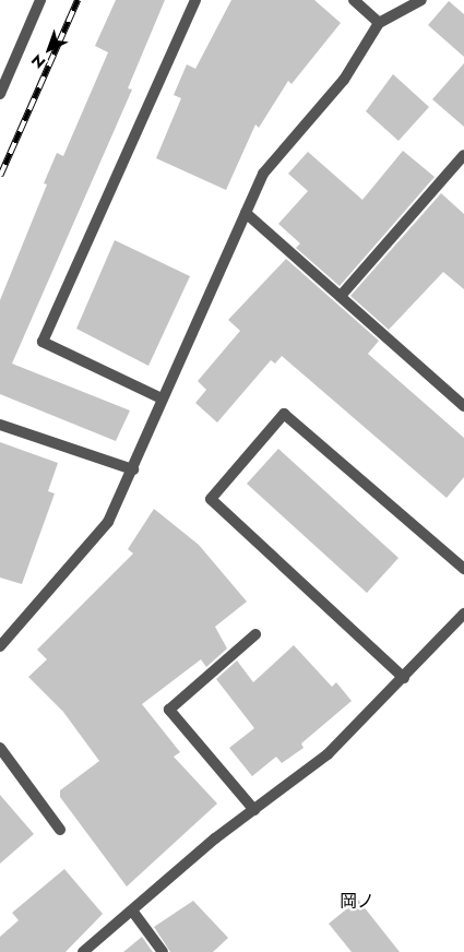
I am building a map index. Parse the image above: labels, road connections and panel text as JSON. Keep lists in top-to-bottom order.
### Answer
{
  "districts": ["岡ノ"],
  "north": "bottom left"
}
